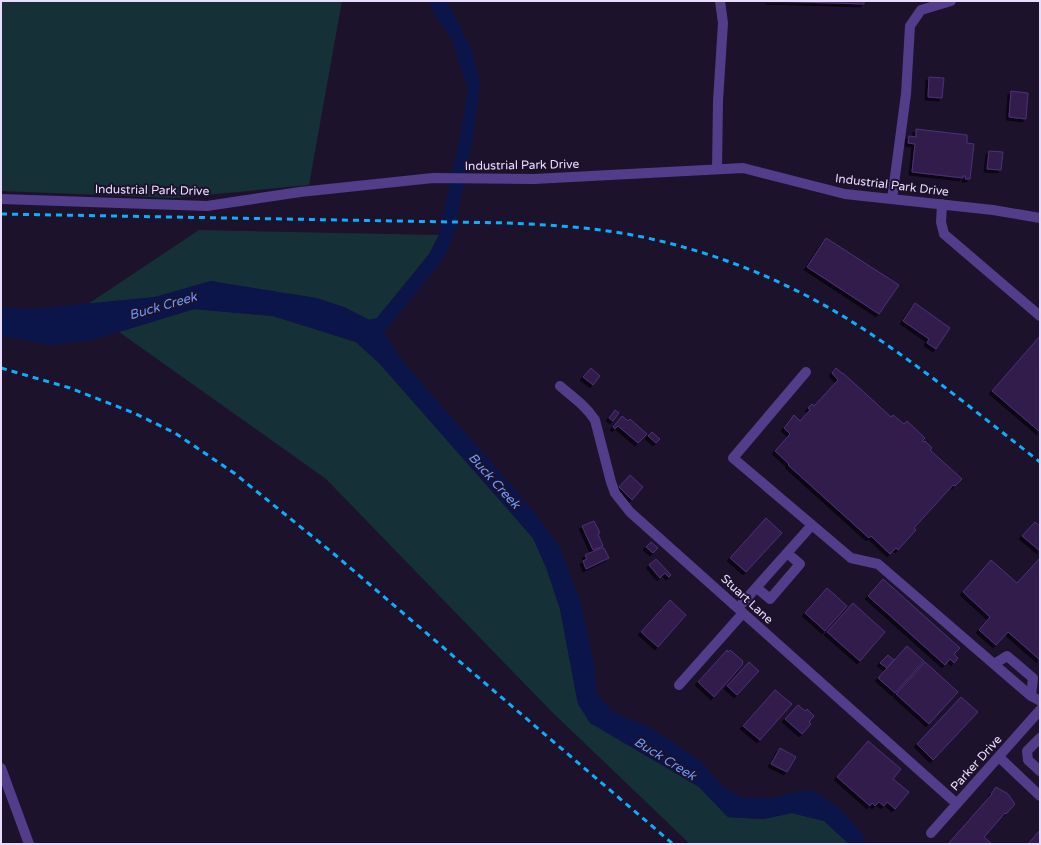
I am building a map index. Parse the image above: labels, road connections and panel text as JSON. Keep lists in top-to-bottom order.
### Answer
{
  "streets": {
    "street": ["Industrial Park Drive", "Stuart Lane", "Parker Drive"]
  },
  "crossings": [
    ["Stuart Lane", "Parker Drive"]
  ],
  "water": ["Buck Creek"]
}
